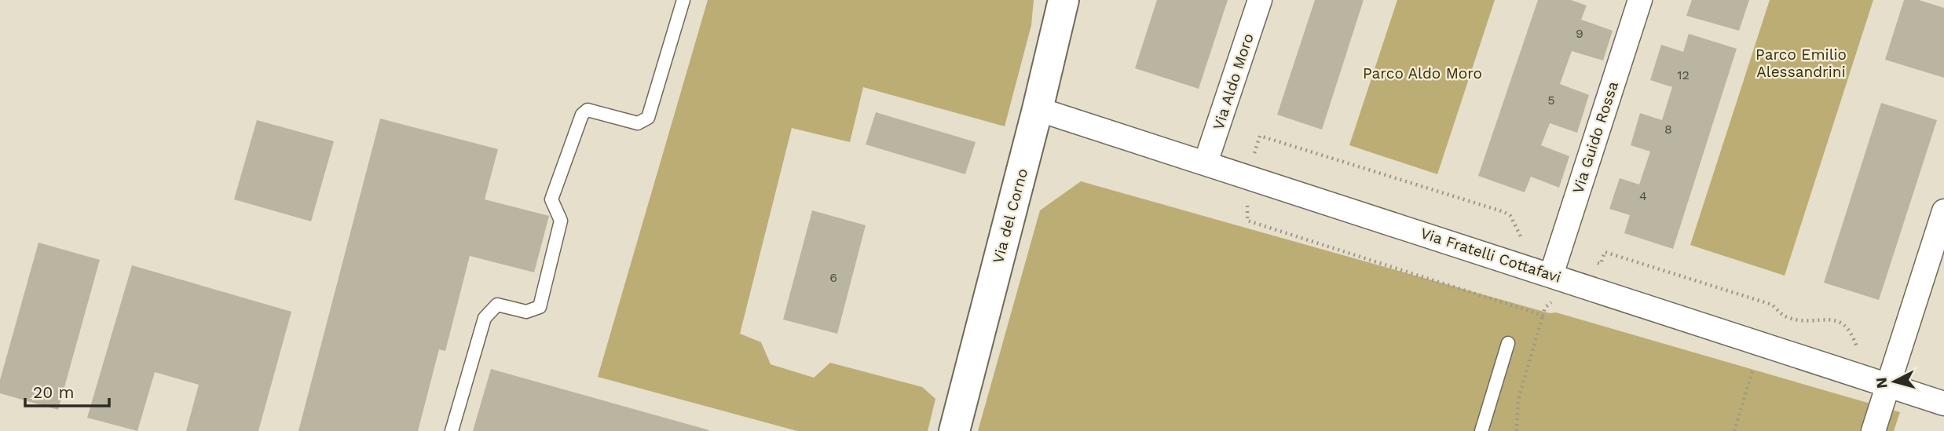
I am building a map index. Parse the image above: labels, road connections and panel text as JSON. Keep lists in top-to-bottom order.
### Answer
{
  "streets": {
    "street": [
      "Via Aldo Moro",
      "Via Guido Rossa",
      "Via del Corno",
      "Via Fratelli Cottafavi"
    ]
  },
  "crossings": [
    ["Via Aldo Moro", "Via Fratelli Cottafavi"],
    ["Via Guido Rossa", "Via Fratelli Cottafavi"],
    ["Via del Corno", "Via Fratelli Cottafavi"]
  ],
  "parks": ["Parco Emilio Alessandrini", "Parco Aldo Moro"],
  "house_numbers": [
    "9",
    "12",
    "5",
    "8",
    "4",
    "6"
  ],
  "scale_bar": "20 m",
  "north": "left"
}
